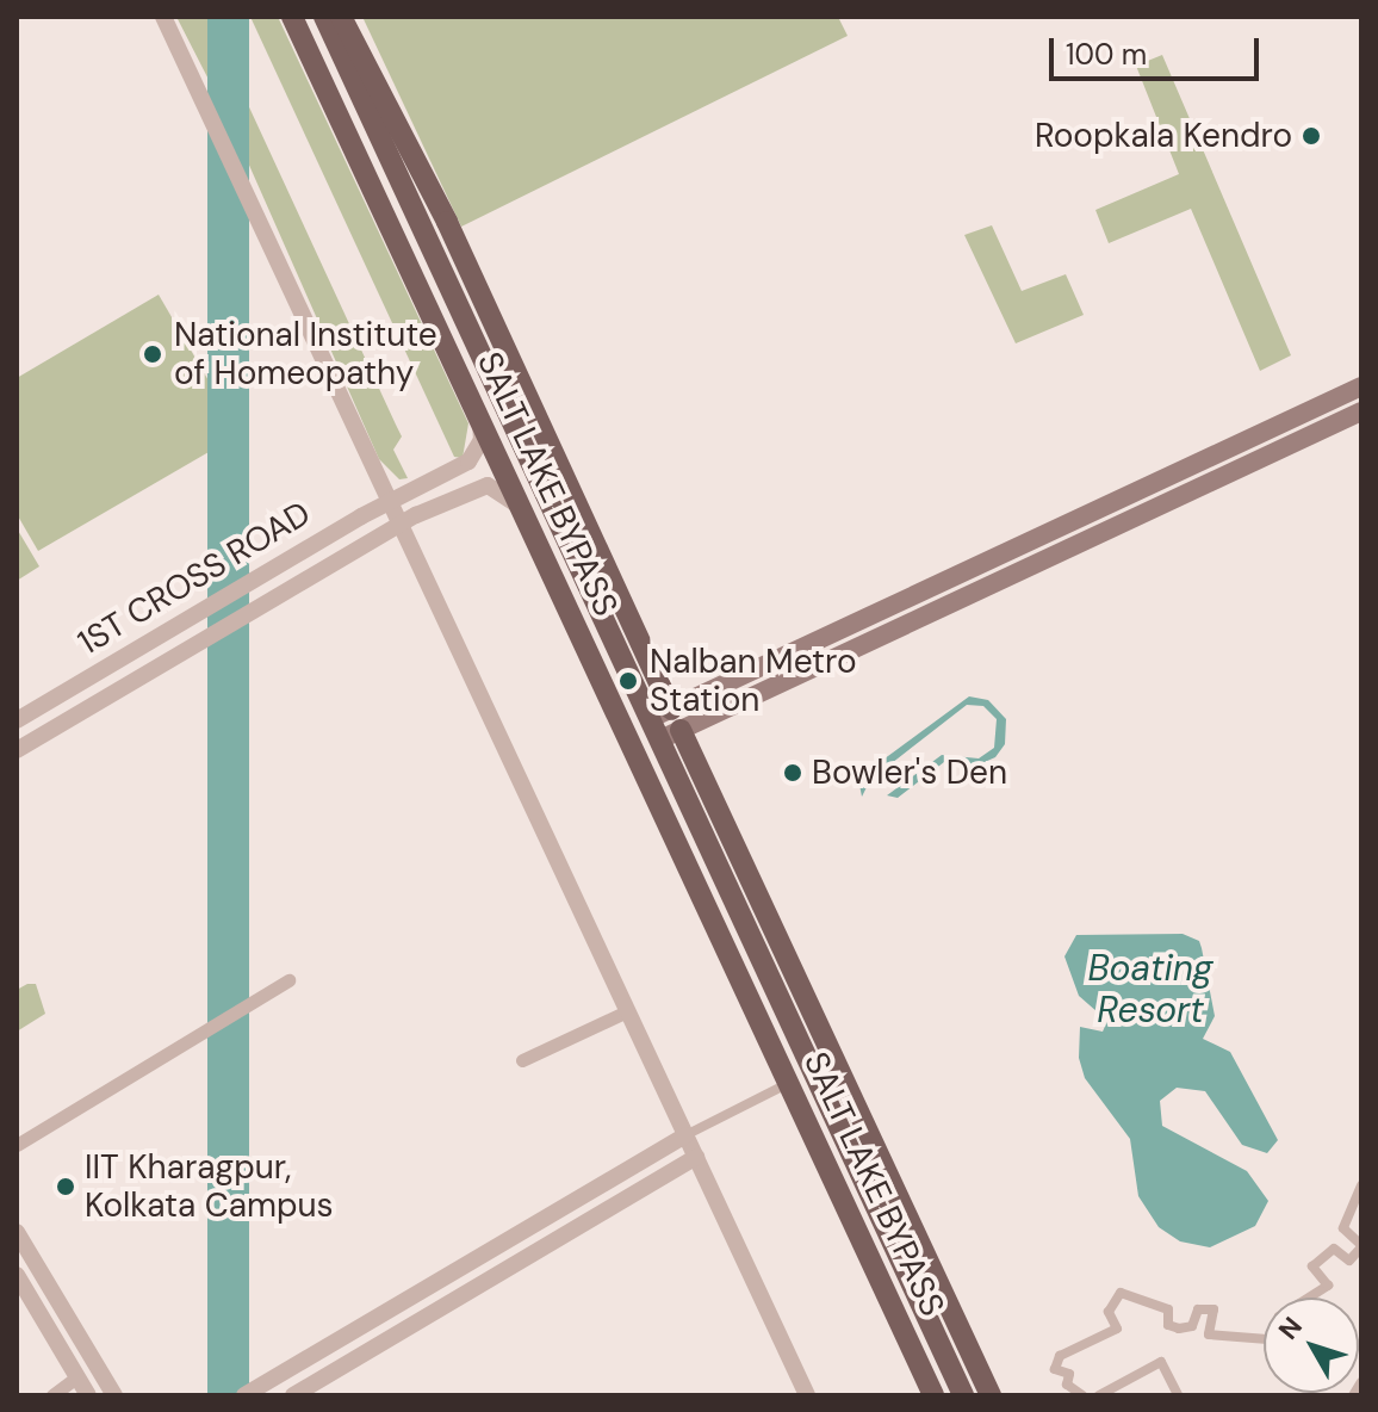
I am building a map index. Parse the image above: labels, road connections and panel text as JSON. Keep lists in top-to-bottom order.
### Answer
{
  "streets": {
    "main road": ["SALT LAKE BYPASS"],
    "street": ["1ST CROSS ROAD"]
  },
  "crossings": [
    ["SALT LAKE BYPASS", "1ST CROSS ROAD"]
  ],
  "water": ["Boating Resort"],
  "places": [
    "Roopkala Kendro",
    "National Institute of Homeopathy",
    "Nalban Metro Station",
    "Bowler's Den",
    "IIT Kharagpur, Kolkata Campus"
  ],
  "scale_bar": "100 m",
  "north": "top left"
}
